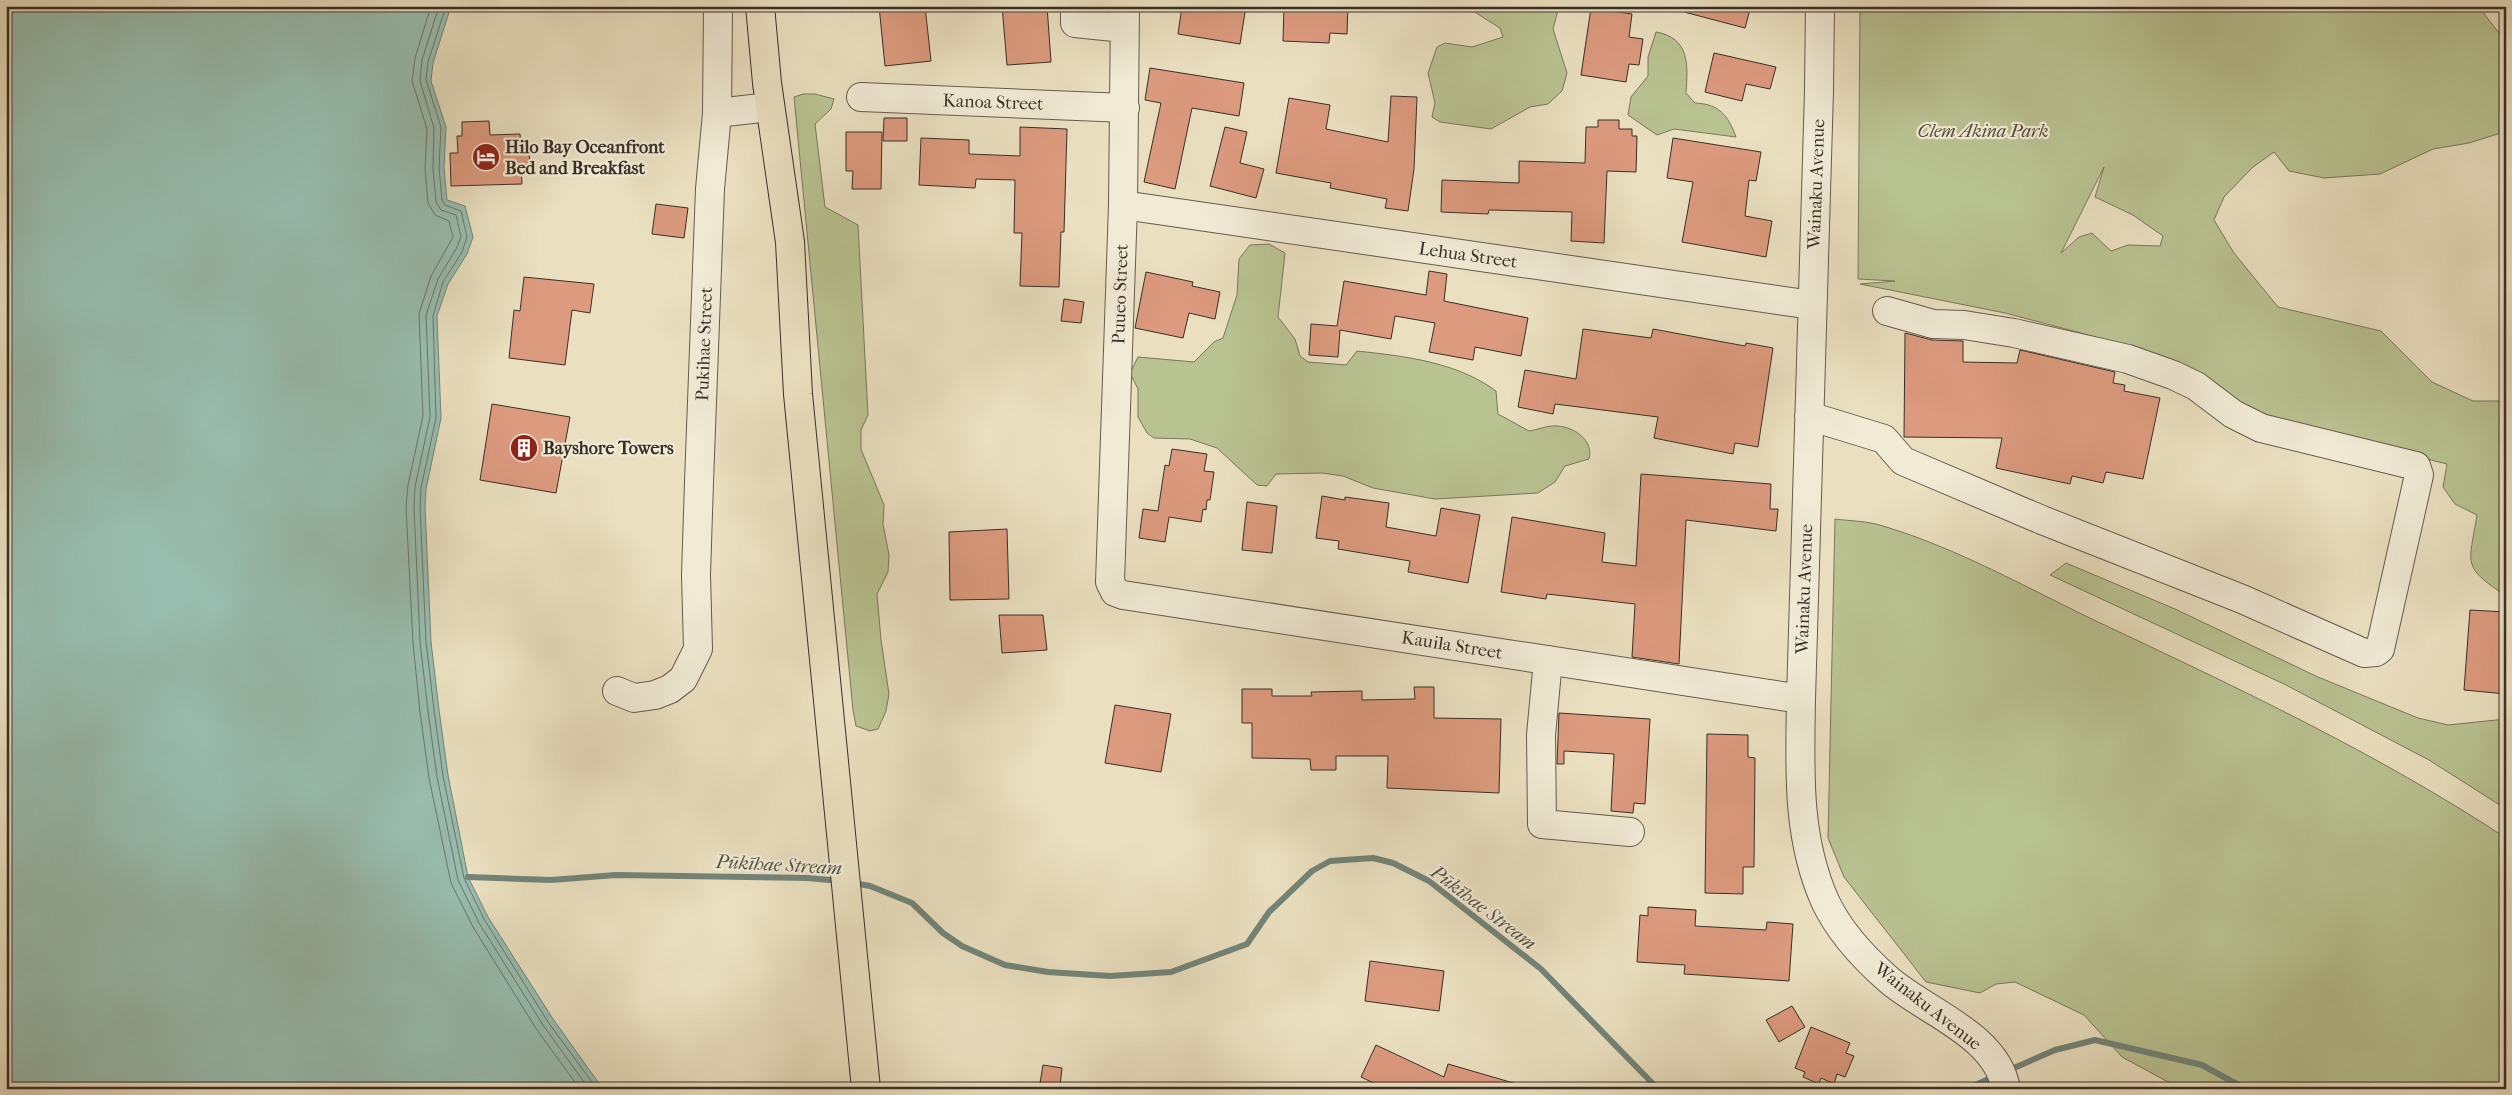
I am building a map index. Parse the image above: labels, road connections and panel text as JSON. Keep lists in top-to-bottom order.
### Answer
{
  "streets": {
    "street": [
      "Kanoa Street",
      "Wainaku Avenue",
      "Lehua Street",
      "Puueo Street",
      "Pukihae Street",
      "Kauila Street"
    ]
  },
  "crossings": [
    ["Kanoa Street", "Puueo Street"],
    ["Wainaku Avenue", "Lehua Street"],
    ["Wainaku Avenue", "Kauila Street"],
    ["Lehua Street", "Puueo Street"],
    ["Puueo Street", "Kauila Street"]
  ],
  "water": ["Pūkīhae Stream"],
  "parks": ["Clem Akina Park"],
  "places": {
    "hotel": ["Hilo Bay Oceanfront Bed and Breakfast"],
    "building": ["Bayshore Towers"]
  }
}
